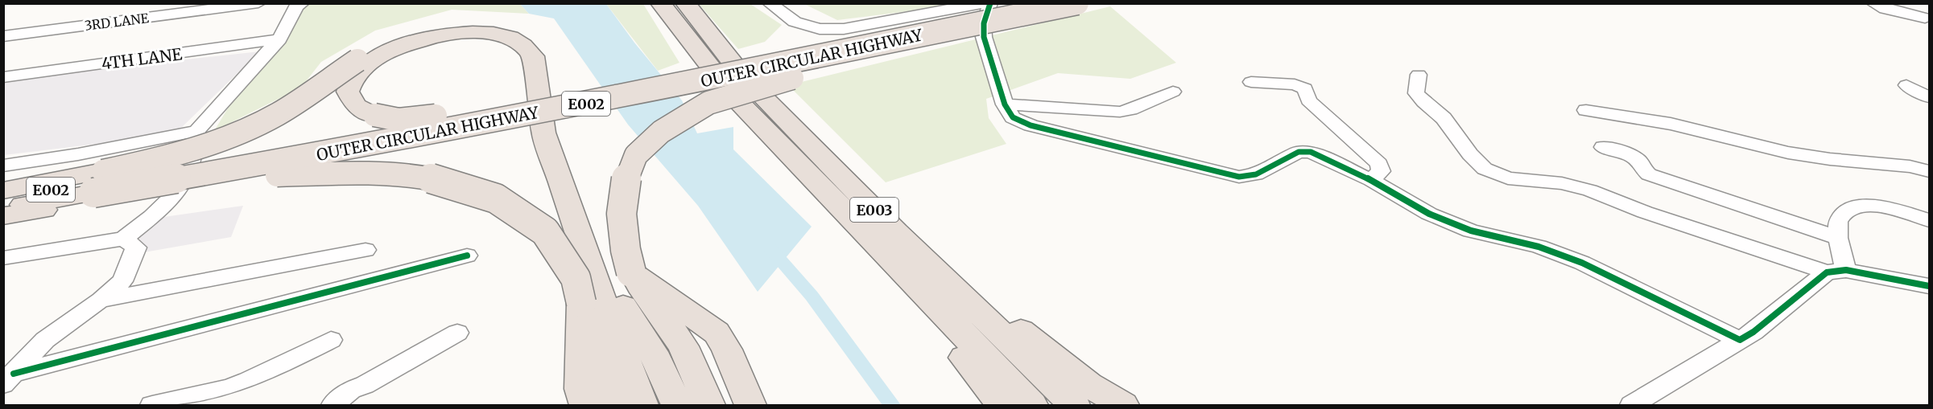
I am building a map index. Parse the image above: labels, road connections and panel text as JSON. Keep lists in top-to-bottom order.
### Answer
{
  "streets": {
    "highway": ["OUTER CIRCULAR HIGHWAY", "E002", "E003"],
    "street": ["3RD LANE", "4TH LANE"]
  }
}
